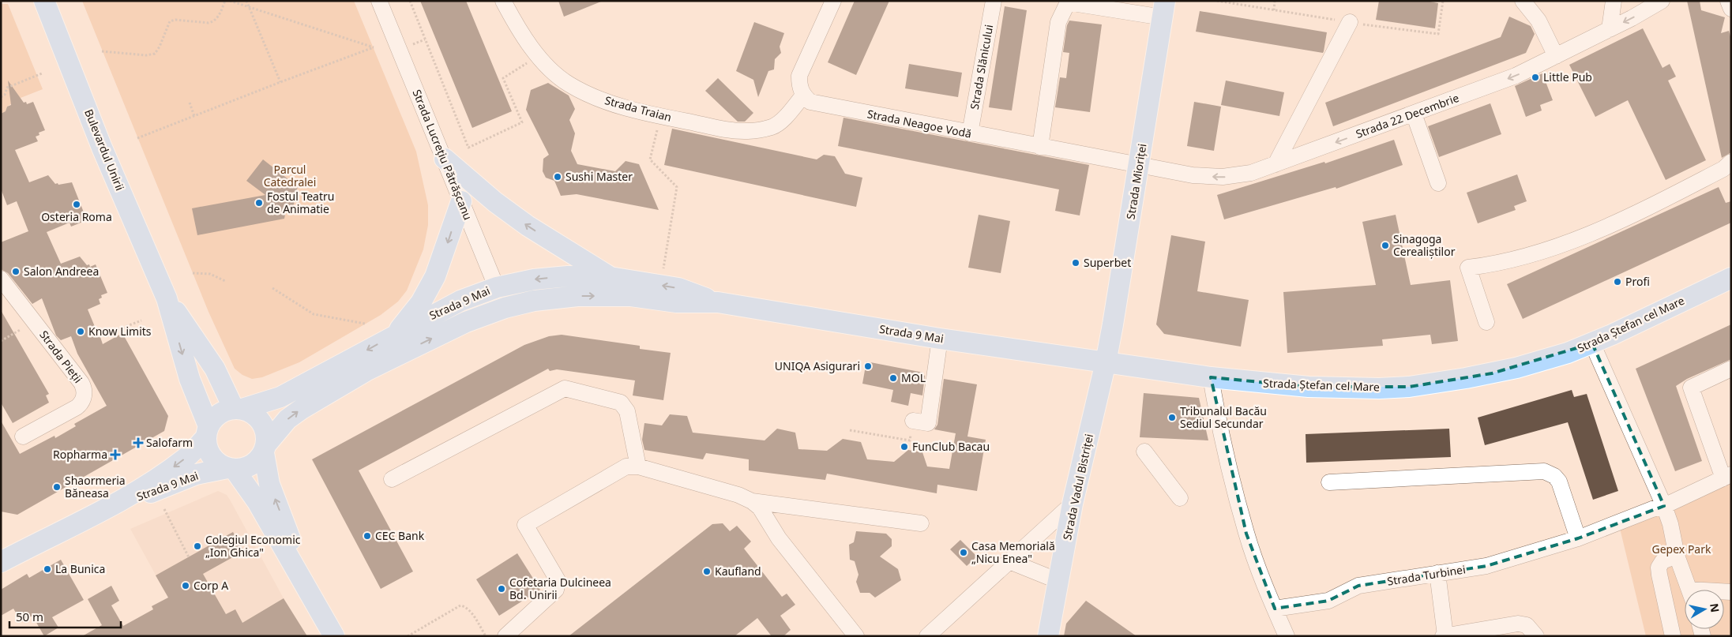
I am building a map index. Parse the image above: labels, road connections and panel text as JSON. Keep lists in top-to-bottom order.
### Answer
{
  "streets": {
    "main road": [
      "Bulevardul Unirii",
      "Strada Mioriței",
      "Strada 9 Mai",
      "Strada Ștefan cel Mare",
      "Strada Vadul Bistriței"
    ],
    "street": [
      "Strada Slănicului",
      "Strada Traian",
      "Strada 22 Decembrie",
      "Strada Neagoe Vodă",
      "Strada Lucrețiu Pătrășcanu",
      "Strada Pieții",
      "Strada Turbinei"
    ]
  },
  "crossings": [
    ["Strada Slănicului", "Strada Neagoe Vodă"],
    ["Strada Traian", "Strada Neagoe Vodă"],
    ["Strada 22 Decembrie", "Strada Neagoe Vodă"],
    ["Strada 22 Decembrie", "Strada Mioriței"],
    ["Strada Neagoe Vodă", "Strada Mioriței"],
    ["Bulevardul Unirii", "Strada 9 Mai"],
    ["Strada Lucrețiu Pătrășcanu", "Strada 9 Mai"],
    ["Strada Mioriței", "Strada 9 Mai"],
    ["Strada Mioriței", "Strada Ștefan cel Mare"],
    ["Strada Mioriței", "Strada Vadul Bistriței"],
    ["Strada 9 Mai", "Strada Ștefan cel Mare"],
    ["Strada 9 Mai", "Strada Vadul Bistriței"],
    ["Strada Ștefan cel Mare", "Strada Vadul Bistriței"]
  ],
  "one_way": ["Strada 22 Decembrie"],
  "parks": ["Parcul Catedralei", "Gepex Park"],
  "places": {
    "other": [
      "Little Pub",
      "Sushi Master",
      "Fostul Teatru de Animatie",
      "Osteria Roma",
      "Sinagoga Cerealiștilor",
      "Superbet",
      "Salon Andreea",
      "Profi",
      "Know Limits",
      "UNIQA Asigurari",
      "MOL",
      "Tribunalul Bacău Sediul Secundar",
      "FunClub Bacau",
      "Shaormeria Băneasa",
      "CEC Bank",
      "Colegiul Economic „Ion Ghica\"",
      "Casa Memorială „Nicu Enea\"",
      "La Bunica",
      "Kaufland",
      "Corp A",
      "Cofetaria Dulcineea Bd. Unirii"
    ],
    "health": ["Salofarm", "Ropharma"]
  },
  "scale_bar": "50 m",
  "north": "right"
}
